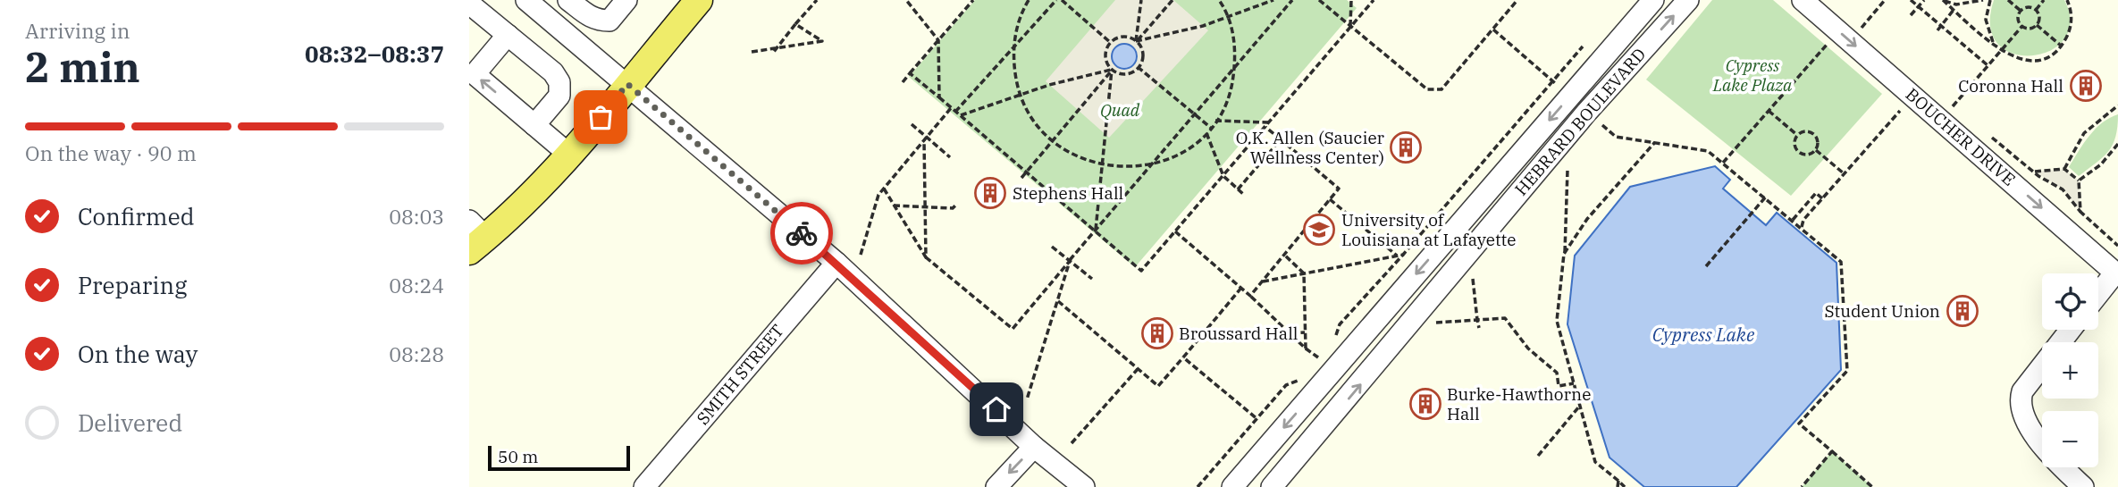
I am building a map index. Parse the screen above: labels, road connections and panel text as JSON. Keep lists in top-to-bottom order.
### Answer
{
  "streets": {
    "street": ["HEBRARD BOULEVARD", "BOUCHER DRIVE", "SMITH STREET"]
  },
  "one_way": ["BOUCHER DRIVE"],
  "water": ["Cypress Lake"],
  "parks": ["Cypress Lake Plaza", "Quad"],
  "places": {
    "building": [
      "Coronna Hall",
      "O.K. Allen (Saucier Wellness Center)",
      "Stephens Hall",
      "Student Union",
      "Broussard Hall",
      "Burke-Hawthorne Hall"
    ],
    "school or university": ["University of Louisiana at Lafayette"]
  },
  "scale_bar": "50 m",
  "page": {
    "heading": ["2 min", "Arriving in", "08:32–08:37"],
    "bar": "On the way · 90 m",
    "list": [
      ["Confirmed", "08:03"],
      ["Preparing", "08:24"],
      ["On the way", "08:28"],
      "Delivered"
    ],
    "map_buttons": ["+", "−"],
    "scale": "50 m"
  }
}
